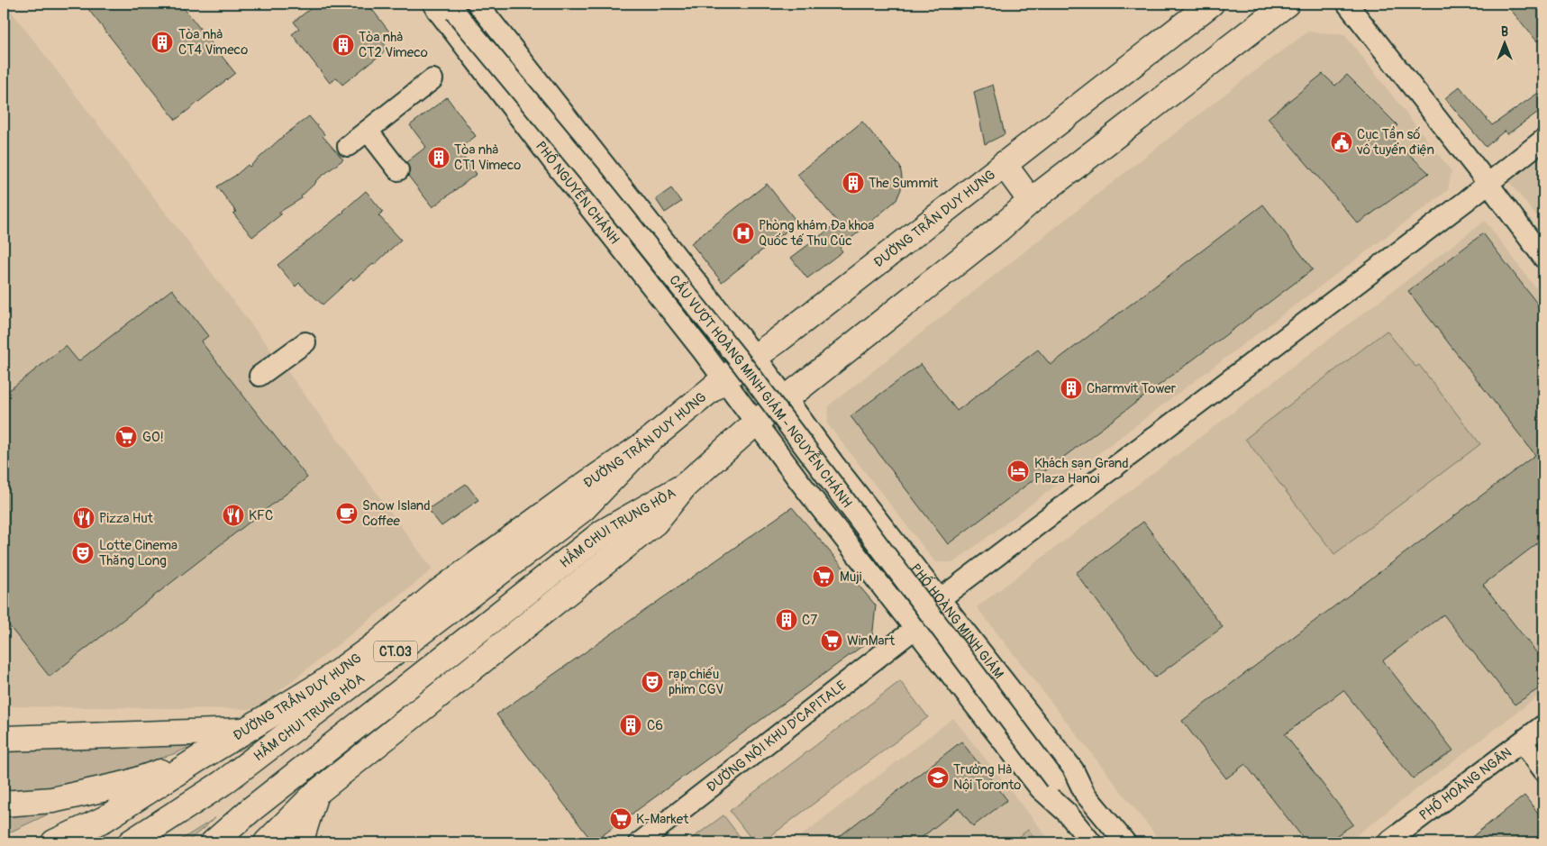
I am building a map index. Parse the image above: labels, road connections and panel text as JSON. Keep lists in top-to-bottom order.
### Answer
{
  "streets": {
    "main road": ["ĐƯỜNG TRẦN DUY HƯNG", "HẦM CHUI TRUNG HÒA", "CT.03"],
    "street": [
      "PHỐ NGUYỄN CHÁNH",
      "CẦU VƯỢT HOÀNG MINH GIÁM - NGUYỄN CHÁNH",
      "PHỐ HOÀNG MINH GIÁM",
      "ĐƯỜNG NỘI KHU D'CAPITALE",
      "PHỐ HOÀNG NGÂN"
    ]
  },
  "crossings": [
    ["PHỐ NGUYỄN CHÁNH", "ĐƯỜNG TRẦN DUY HƯNG"],
    ["ĐƯỜNG TRẦN DUY HƯNG", "HẦM CHUI TRUNG HÒA"],
    ["ĐƯỜNG TRẦN DUY HƯNG", "PHỐ HOÀNG MINH GIÁM"],
    ["CẦU VƯỢT HOÀNG MINH GIÁM - NGUYỄN CHÁNH", "PHỐ HOÀNG MINH GIÁM"]
  ],
  "places": {
    "building": [
      "Tòa nhà CT4 Vimeco",
      "Tòa nhà CT2 Vimeco",
      "Tòa nhà CT1 Vimeco",
      "The Summit",
      "Charmvit Tower",
      "C7",
      "C6"
    ],
    "public building": ["Cục Tần số vô tuyến điện"],
    "hospital": ["Phòng khám Đa khoa Quốc tế Thu Cúc"],
    "supermarket": [
      "GO!",
      "Muji",
      "WinMart",
      "K-Market"
    ],
    "hotel": ["Khách sạn Grand Plaza Hanoi"],
    "cafe": ["Snow Island Coffee"],
    "restaurant": ["KFC", "Pizza Hut"],
    "theatre": ["Lotte Cinema Thăng Long", "rạp chiếu phim CGV"],
    "school or university": ["Trường Hà Nội Toronto"]
  },
  "north": "top"
}
